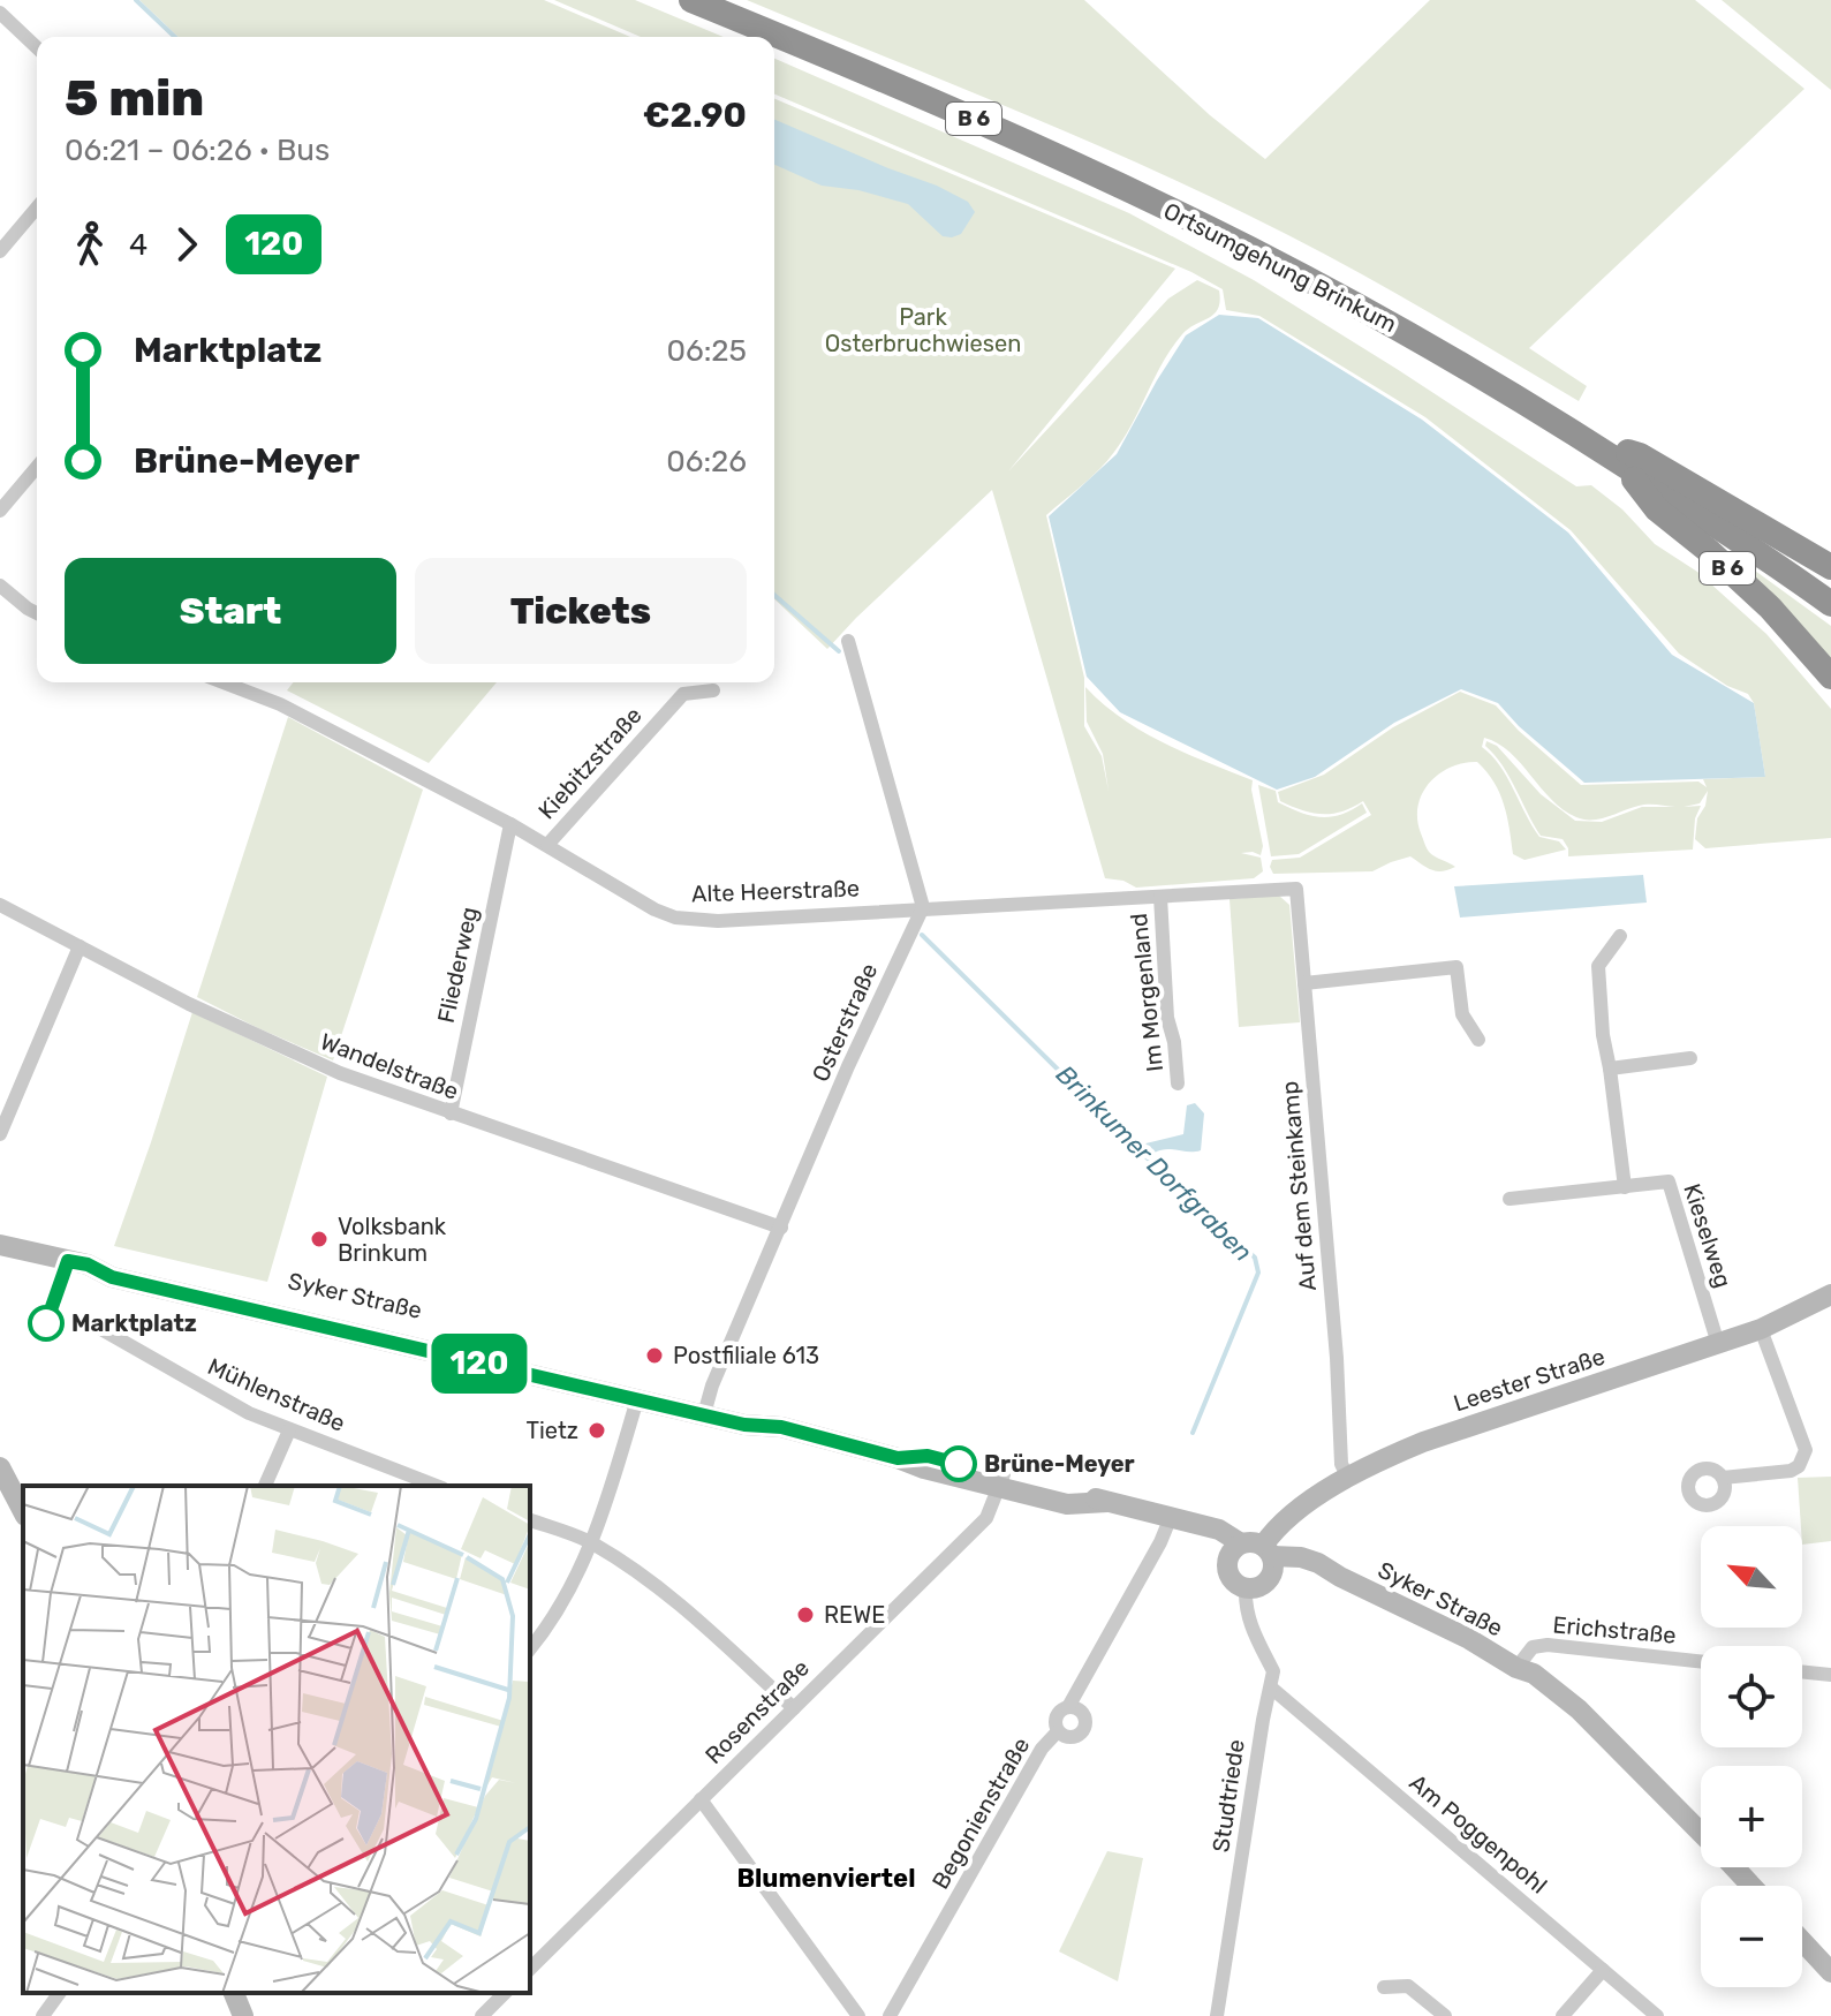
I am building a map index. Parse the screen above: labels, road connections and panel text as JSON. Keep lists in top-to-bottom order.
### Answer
{
  "streets": {
    "highway": ["B 6", "Ortsumgehung Brinkum"],
    "street": [
      "Kiebitzstraße",
      "Alte Heerstraße",
      "Fliederweg",
      "Im Morgenland",
      "Osterstraße",
      "Wandelstraße",
      "Auf dem Steinkamp",
      "Kieselweg",
      "Syker Straße",
      "Leester Straße",
      "Mühlenstraße",
      "Erichstraße",
      "Rosenstraße",
      "Studtriede",
      "Begonienstraße",
      "Am Poggenpohl"
    ]
  },
  "crossings": [
    ["B 6", "Ortsumgehung Brinkum"],
    ["Kiebitzstraße", "Alte Heerstraße"],
    ["Alte Heerstraße", "Fliederweg"],
    ["Alte Heerstraße", "Im Morgenland"],
    ["Alte Heerstraße", "Osterstraße"],
    ["Alte Heerstraße", "Auf dem Steinkamp"],
    ["Fliederweg", "Wandelstraße"],
    ["Osterstraße", "Wandelstraße"],
    ["Osterstraße", "Syker Straße"],
    ["Auf dem Steinkamp", "Leester Straße"],
    ["Kieselweg", "Leester Straße"],
    ["Syker Straße", "Leester Straße"],
    ["Syker Straße", "Erichstraße"],
    ["Syker Straße", "Rosenstraße"],
    ["Syker Straße", "Begonienstraße"],
    ["Studtriede", "Am Poggenpohl"]
  ],
  "districts": ["Blumenviertel"],
  "water": ["Brinkumer Dorfgraben"],
  "parks": ["Park Osterbruchwiesen"],
  "places": [
    "Volksbank Brinkum",
    "Marktplatz",
    "Postfiliale 613",
    "Tietz",
    "Brüne-Meyer",
    "REWE"
  ],
  "lines": ["bus line 120"],
  "north": "top left",
  "page": {
    "on_map": "120",
    "heading": ["5 min", "06:21 – 06:26 · Bus", "€2.90"],
    "legs": ["4", "120"],
    "list": [
      {
        "name": "Marktplatz",
        "value": "06:25"
      },
      {
        "name": "Brüne-Meyer",
        "value": "06:26"
      }
    ],
    "buttons": ["Start", "Tickets"],
    "map_buttons": ["+", "−"]
  }
}
